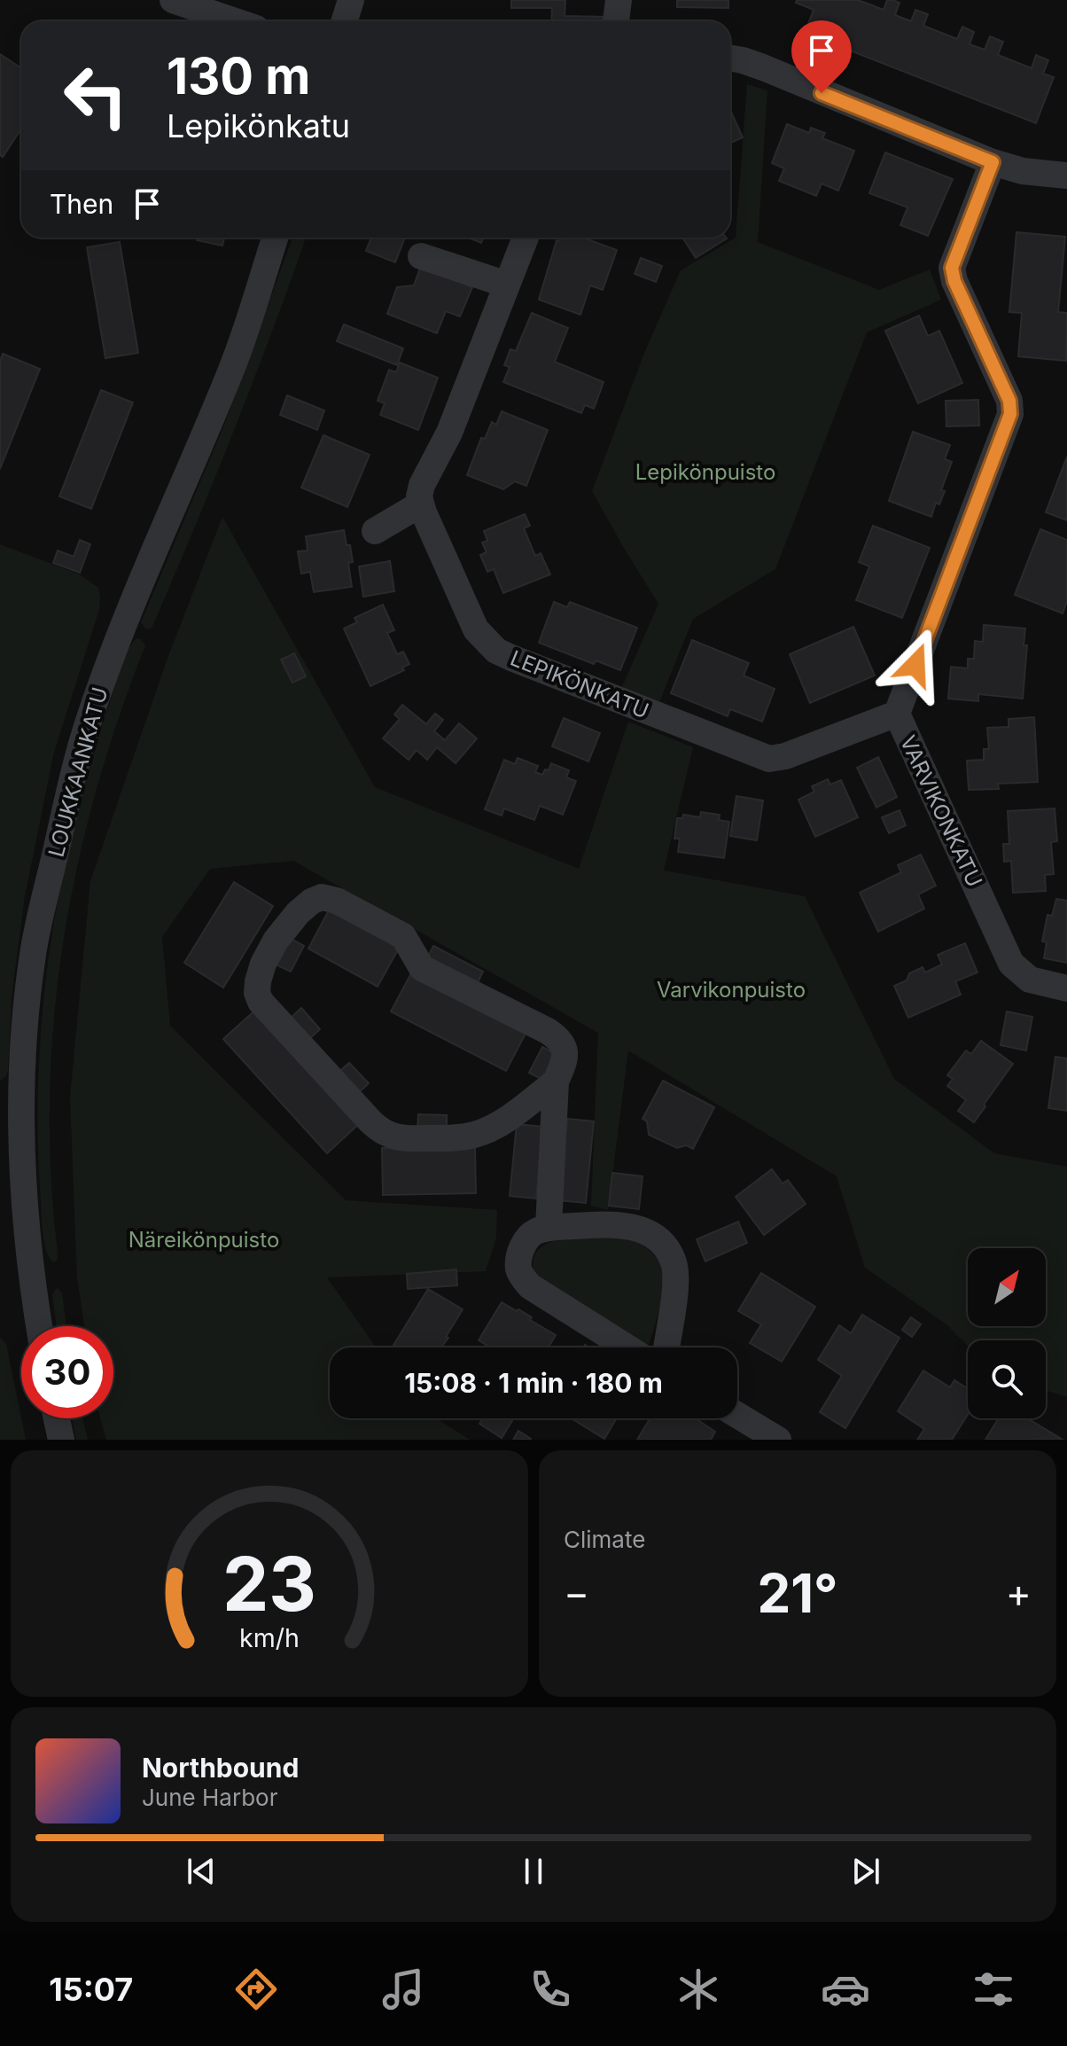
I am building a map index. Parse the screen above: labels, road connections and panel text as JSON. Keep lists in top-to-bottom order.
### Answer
{
  "streets": {
    "street": ["LEPIKÖNKATU", "LOUKKAANKATU", "VARVIKONKATU"]
  },
  "crossings": [
    ["LEPIKÖNKATU", "VARVIKONKATU"]
  ],
  "parks": ["Lepikönpuisto", "Varvikonpuisto", "Näreikönpuisto"],
  "north": "top right",
  "page": {
    "turn": ["130 m", "Lepikönkatu"],
    "then": "Then",
    "limit": "30",
    "trip": "15:08 · 1 min · 180 m",
    "tile": "Climate",
    "heat": ["−", "21°", "+"],
    "song": ["Northbound", "June Harbor"],
    "tabs": "15:07",
    "gauge": ["23", "km/h"]
  }
}
